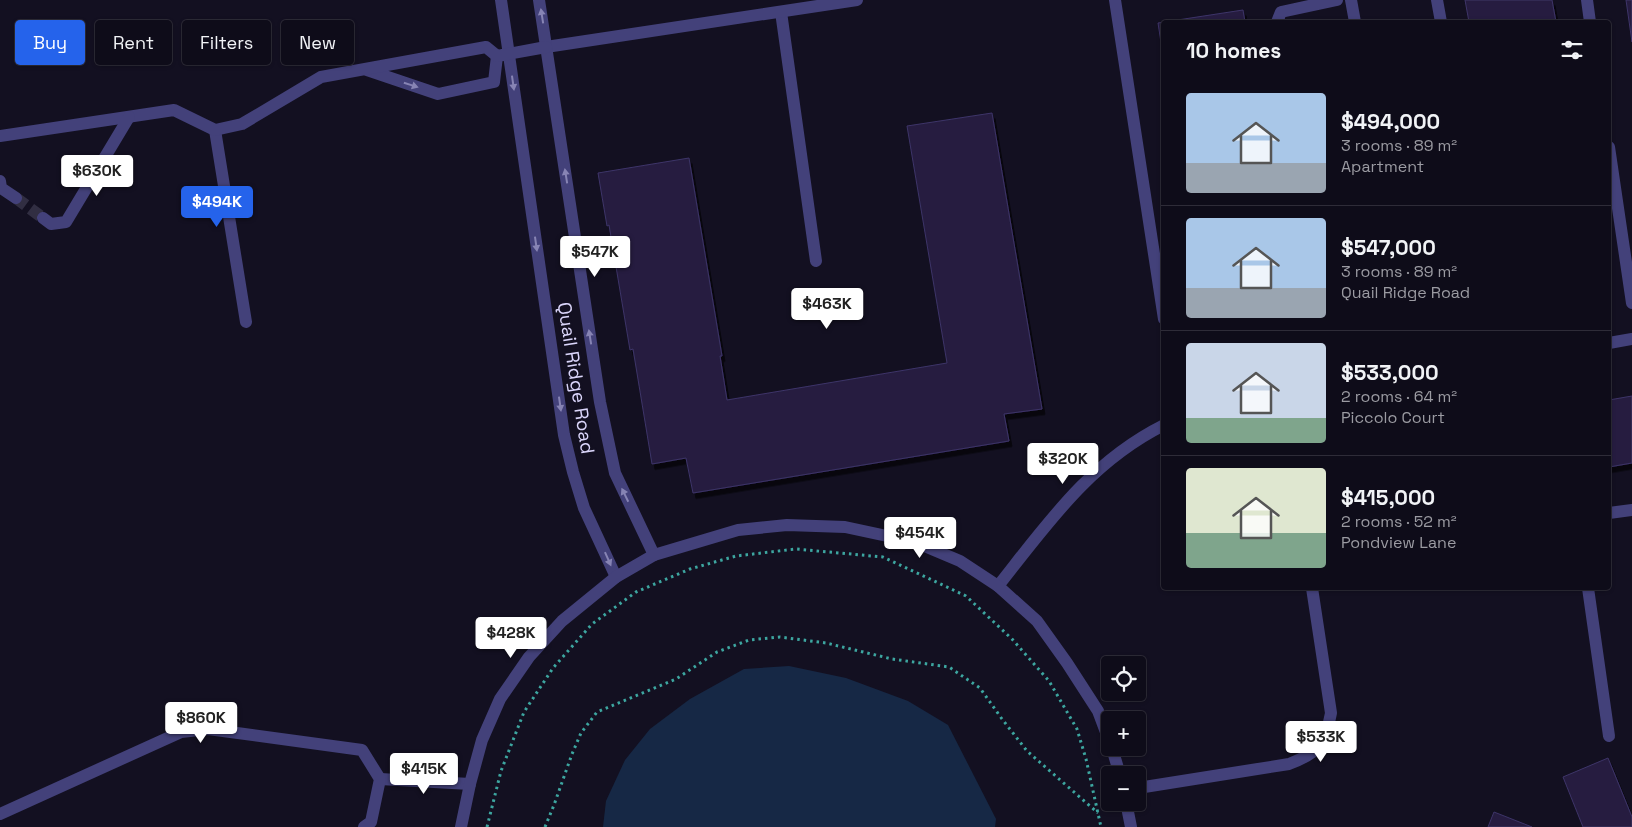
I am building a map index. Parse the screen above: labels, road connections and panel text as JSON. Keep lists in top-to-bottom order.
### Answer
{
  "streets": {
    "street": ["Quail Ridge Road"]
  },
  "page": {
    "chip": [
      "Buy",
      "Rent",
      "Filters",
      "New"
    ],
    "heading": "10 homes",
    "list": [
      {
        "name": "$494,000",
        "note": "3 rooms · 89 m² · Apartment"
      },
      {
        "name": "$547,000",
        "note": "3 rooms · 89 m² · Quail Ridge Road"
      },
      {
        "name": "$533,000",
        "note": "2 rooms · 64 m² · Piccolo Court"
      },
      {
        "name": "$415,000",
        "note": "2 rooms · 52 m² · Pondview Lane"
      }
    ],
    "price": [
      "$630K",
      "$494K",
      "$547K",
      "$463K",
      "$320K",
      "$454K",
      "$428K",
      "$860K",
      "$533K",
      "$415K"
    ],
    "map_buttons": ["+", "−"]
  }
}
